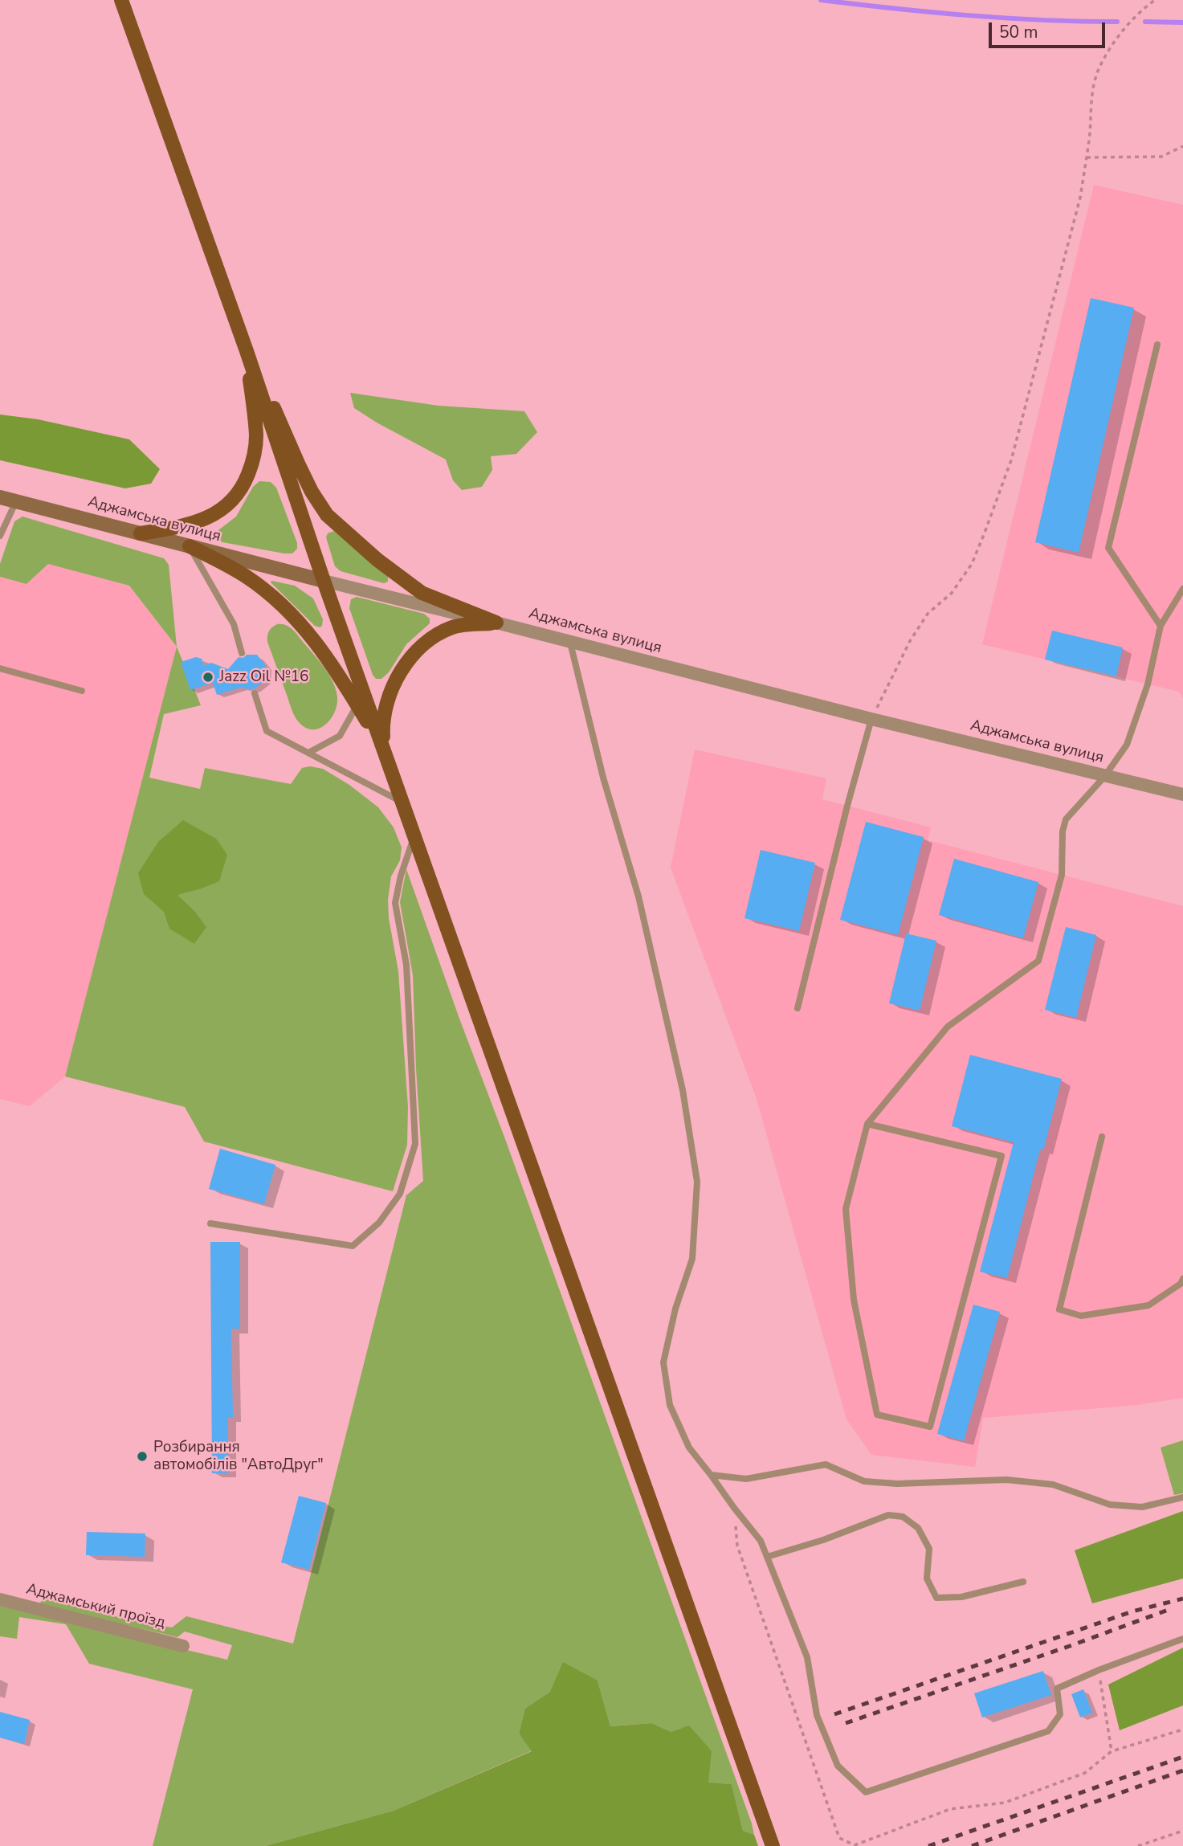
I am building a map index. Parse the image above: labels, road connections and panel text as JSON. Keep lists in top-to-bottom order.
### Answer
{
  "streets": {
    "main road": ["Аджамська вулиця"],
    "street": ["Аджамський проїзд"]
  },
  "places": ["Jazz Oil №16", "Розбирання автомобілів \"АвтоДруг\""],
  "scale_bar": "50 m"
}
